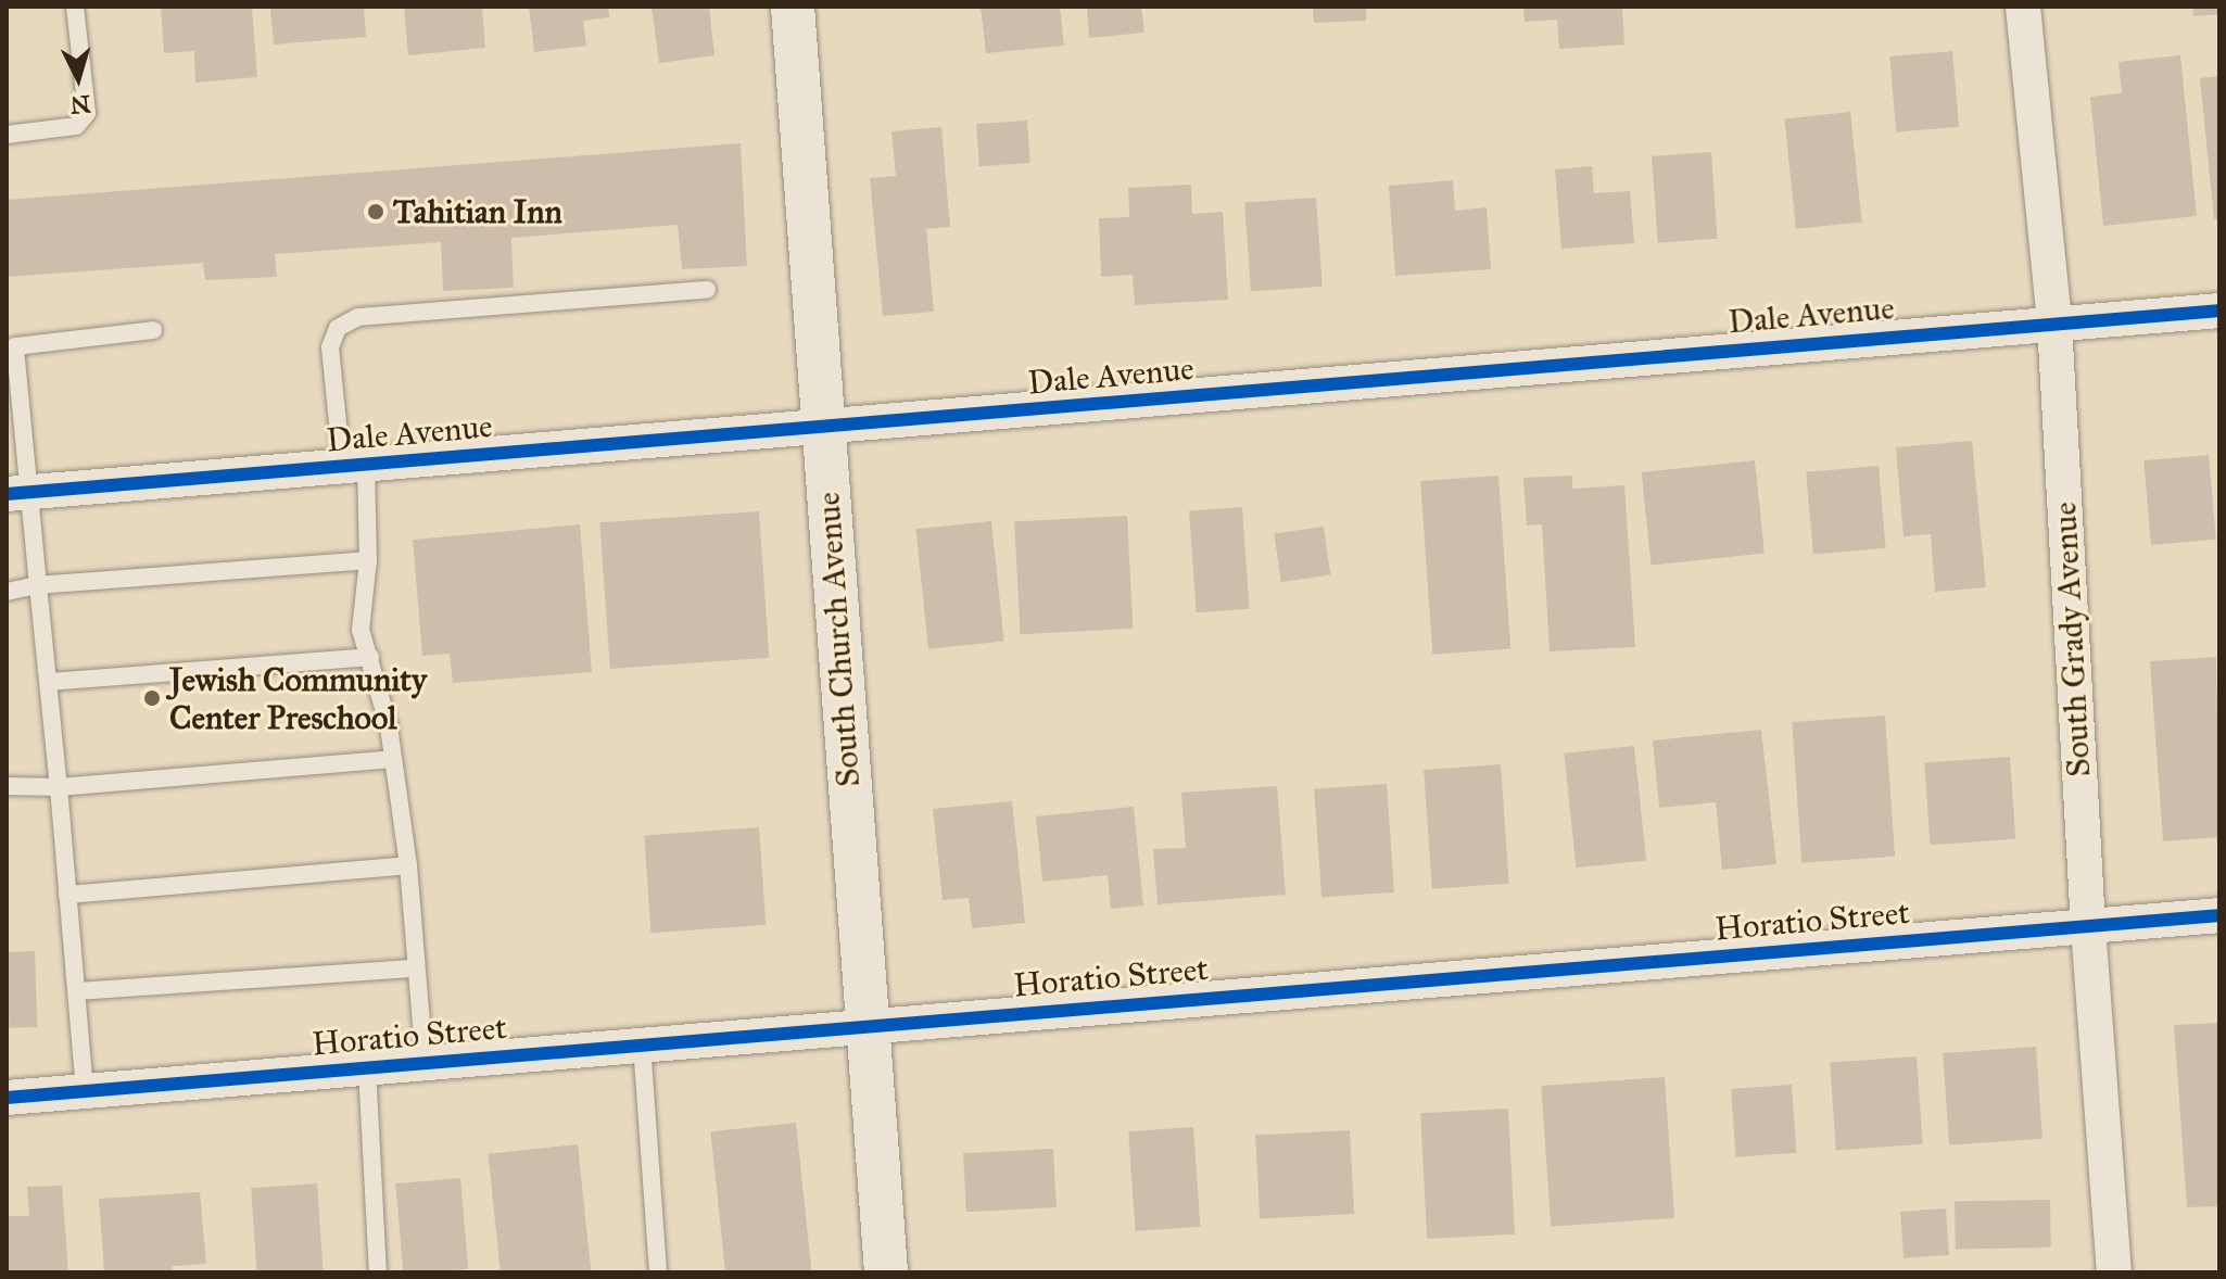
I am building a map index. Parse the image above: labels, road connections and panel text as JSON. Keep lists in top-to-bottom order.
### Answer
{
  "streets": {
    "street": [
      "Dale Avenue",
      "South Church Avenue",
      "South Grady Avenue",
      "Horatio Street"
    ]
  },
  "crossings": [
    ["Dale Avenue", "South Church Avenue"],
    ["Dale Avenue", "South Grady Avenue"],
    ["South Church Avenue", "Horatio Street"],
    ["South Grady Avenue", "Horatio Street"]
  ],
  "places": ["Tahitian Inn", "Jewish Community Center Preschool"],
  "north": "bottom"
}
